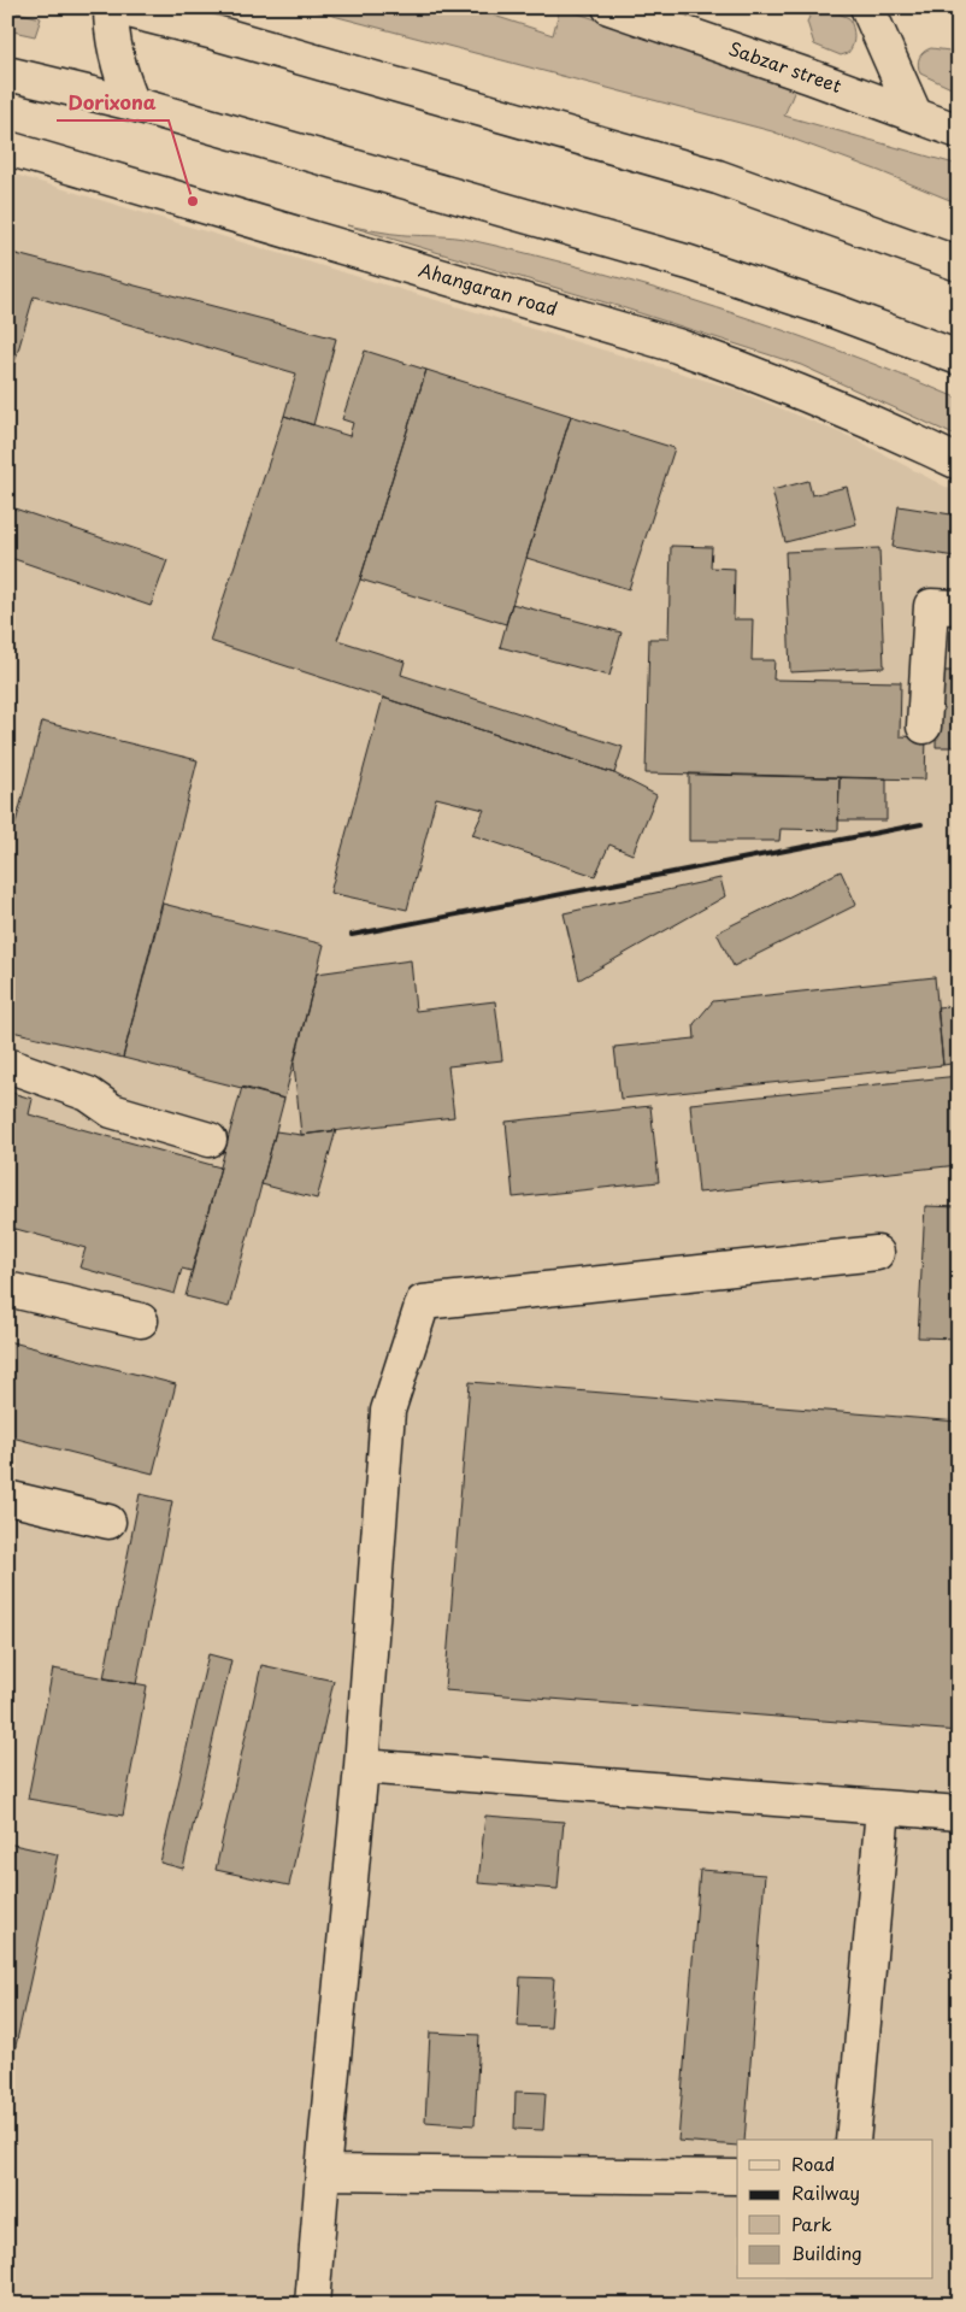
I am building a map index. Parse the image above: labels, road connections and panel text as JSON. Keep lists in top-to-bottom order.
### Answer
{
  "streets": {
    "main road": ["Sabzar street", "Ahangaran road"]
  },
  "places": ["Dorixona"],
  "legend": [
    "Road",
    "Railway",
    "Park",
    "Building"
  ]
}
